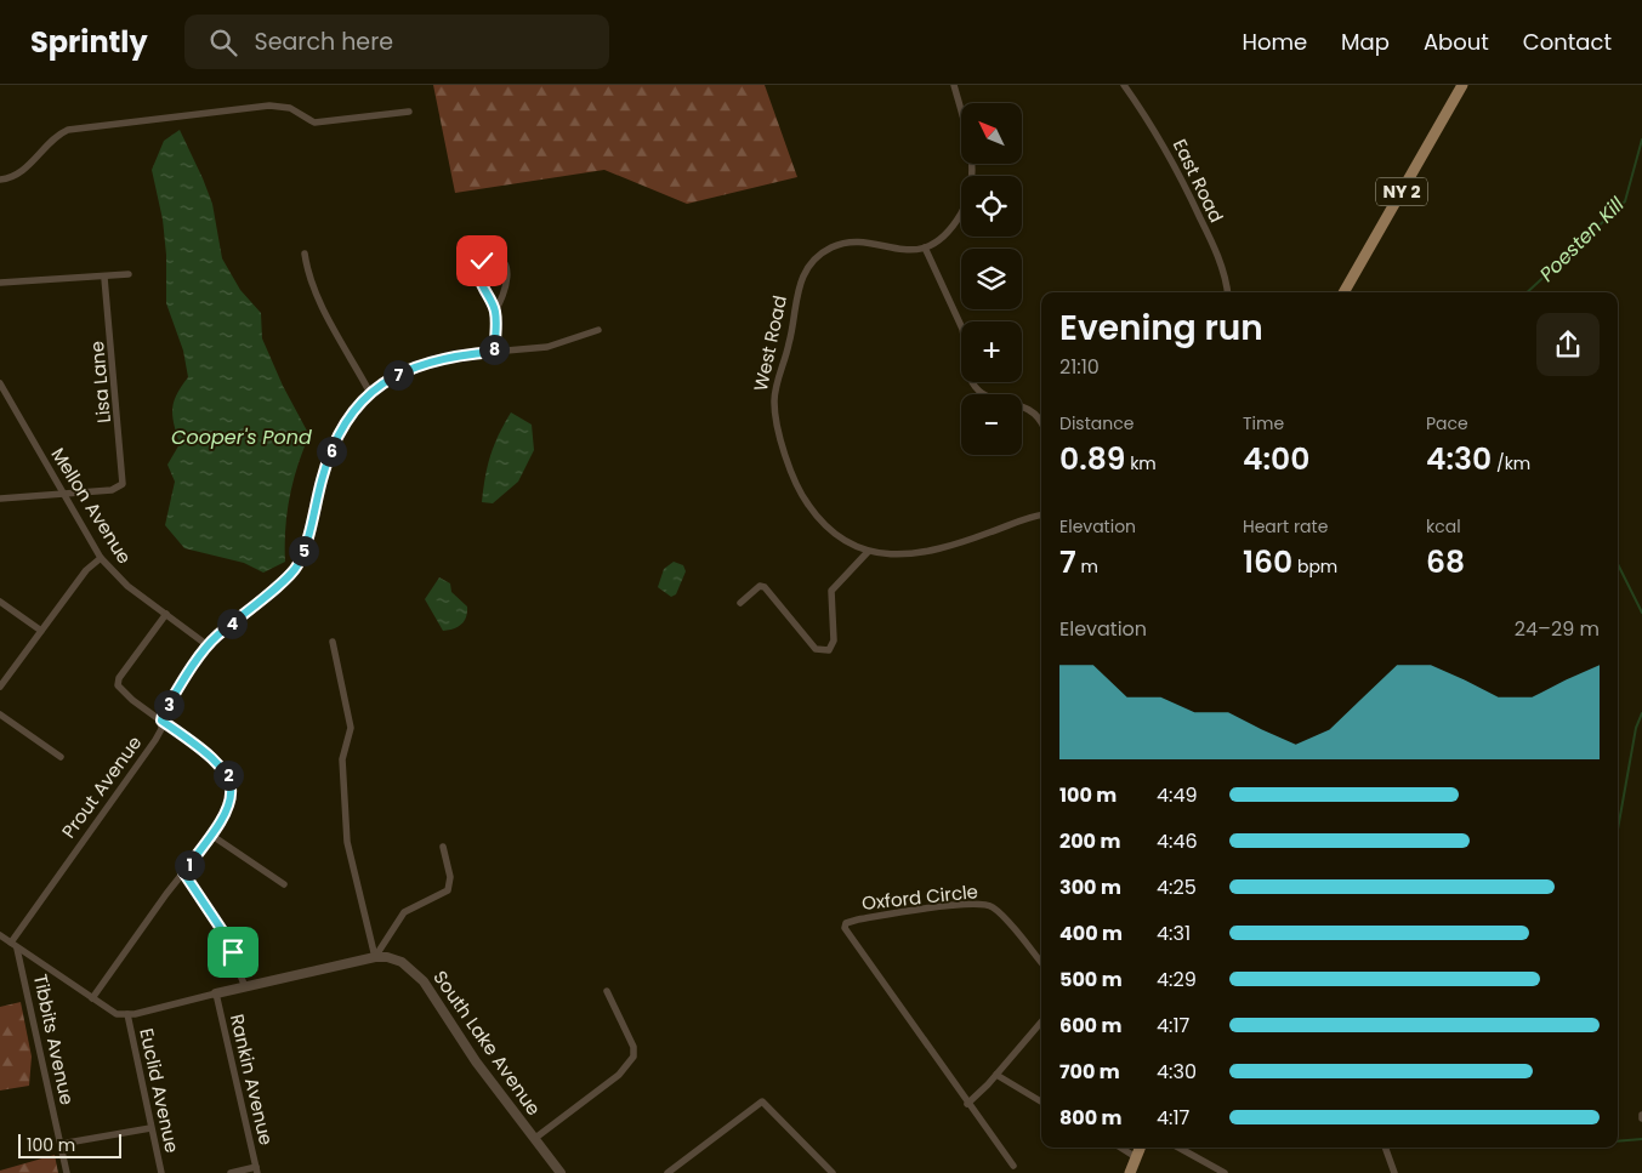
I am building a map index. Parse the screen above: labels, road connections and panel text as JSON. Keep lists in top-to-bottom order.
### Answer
{
  "streets": {
    "main road": ["NY 2"],
    "street": [
      "East Road",
      "West Road",
      "Lisa Lane",
      "Mellon Avenue",
      "Prout Avenue",
      "Oxford Circle",
      "Tibbits Avenue",
      "South Lake Avenue",
      "Rankin Avenue",
      "Euclid Avenue"
    ]
  },
  "crossings": [
    ["Lisa Lane", "Mellon Avenue"],
    ["Mellon Avenue", "Prout Avenue"],
    ["South Lake Avenue", "Rankin Avenue"],
    ["South Lake Avenue", "Euclid Avenue"]
  ],
  "water": ["Poesten Kill", "Cooper's Pond"],
  "scale_bar": "100 m",
  "north": "top left",
  "page": {
    "header": "Sprintly",
    "search": "Search here",
    "nav": [
      "Home",
      "Map",
      "About",
      "Contact"
    ],
    "map_buttons": ["+", "−"],
    "heading": ["Evening run", "21:10"],
    "pins": [
      "8",
      "7",
      "6",
      "5",
      "4",
      "3",
      "2",
      "1"
    ],
    "stats": [
      ["Distance", "0.89 km"],
      ["Time", "4:00"],
      ["Pace", "4:30 /km"],
      ["Elevation", "7 m"],
      ["Heart rate", "160 bpm"],
      ["kcal", "68"]
    ],
    "chart": ["Elevation", "24–29 m"],
    "list": [
      {
        "name": "100 m",
        "note": "4:49"
      },
      {
        "name": "200 m",
        "note": "4:46"
      },
      {
        "name": "300 m",
        "note": "4:25"
      },
      {
        "name": "400 m",
        "note": "4:31"
      },
      {
        "name": "500 m",
        "note": "4:29"
      },
      {
        "name": "600 m",
        "note": "4:17"
      },
      {
        "name": "700 m",
        "note": "4:30"
      },
      {
        "name": "800 m",
        "note": "4:17"
      }
    ],
    "scale": "100 m"
  }
}
